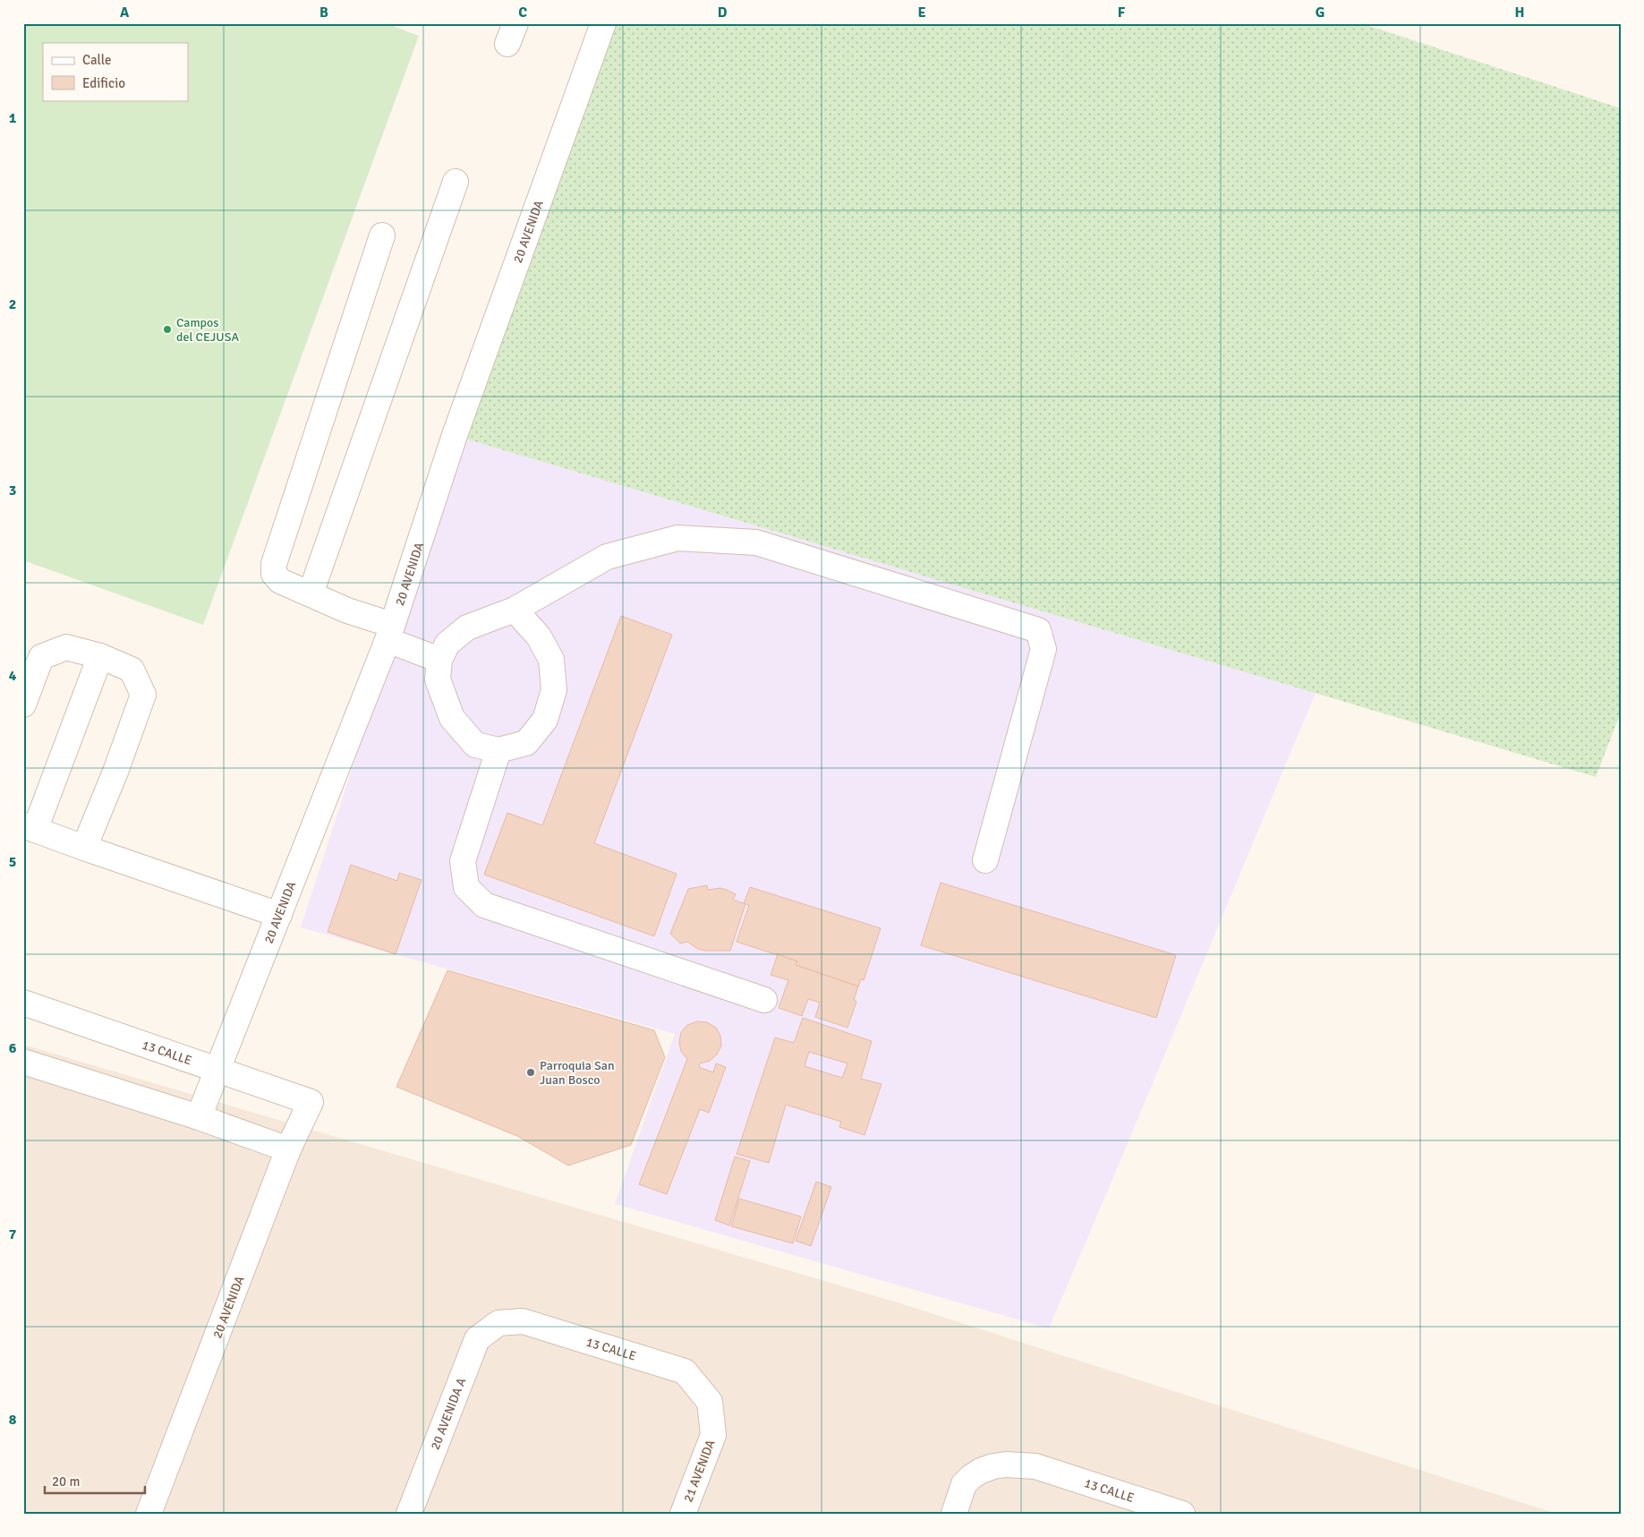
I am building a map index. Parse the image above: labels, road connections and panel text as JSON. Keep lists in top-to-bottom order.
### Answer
{
  "streets": {
    "street": [
      "20 AVENIDA",
      "13 CALLE",
      "20 AVENIDA A",
      "21 AVENIDA"
    ]
  },
  "crossings": [
    ["20 AVENIDA", "13 CALLE"],
    ["13 CALLE", "20 AVENIDA A"],
    ["13 CALLE", "21 AVENIDA"]
  ],
  "places": ["Campos del CEJUSA", "Parroquia San Juan Bosco"],
  "legend": ["Calle", "Edificio"],
  "scale_bar": "20 m",
  "grid": {
    "columns": [
      "A",
      "B",
      "C",
      "D",
      "E",
      "F",
      "G",
      "H"
    ],
    "rows": [
      "1",
      "2",
      "3",
      "4",
      "5",
      "6",
      "7",
      "8"
    ]
  }
}
